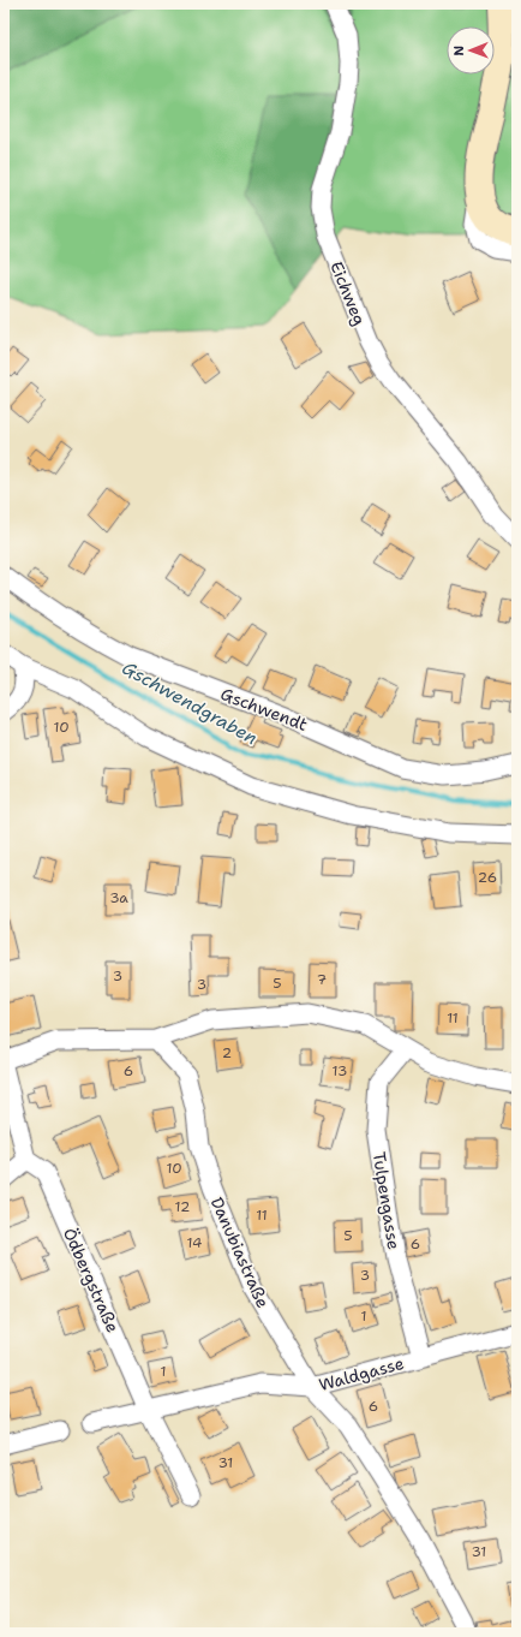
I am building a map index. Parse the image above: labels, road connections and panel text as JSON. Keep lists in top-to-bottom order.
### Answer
{
  "streets": {
    "street": [
      "Eichweg",
      "Gschwendt",
      "Tulpengasse",
      "Danubiastraße",
      "Ödbergstraße",
      "Waldgasse"
    ]
  },
  "crossings": [
    ["Tulpengasse", "Waldgasse"],
    ["Danubiastraße", "Waldgasse"],
    ["Ödbergstraße", "Waldgasse"]
  ],
  "water": ["Gschwendgraben"],
  "house_numbers": [
    "10",
    "26",
    "3a",
    "3",
    "7",
    "5",
    "3",
    "11",
    "2",
    "6",
    "13",
    "10",
    "12",
    "11",
    "5",
    "14",
    "6",
    "3",
    "1",
    "1",
    "6",
    "31",
    "31"
  ],
  "north": "left"
}
